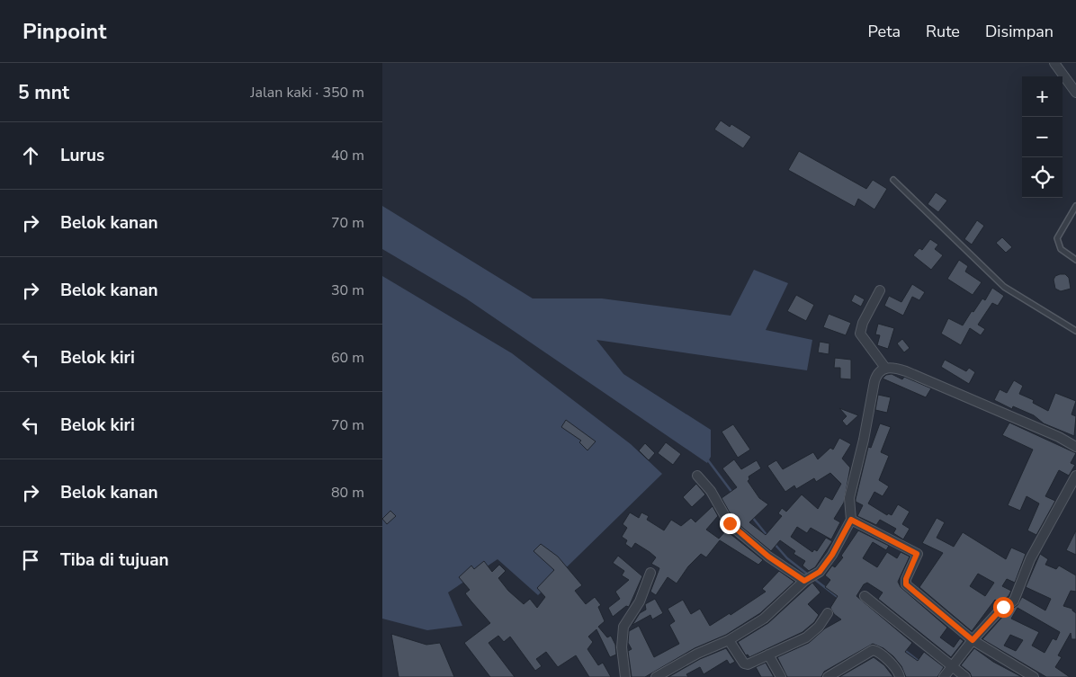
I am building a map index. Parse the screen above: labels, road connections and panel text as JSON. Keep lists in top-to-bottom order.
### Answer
{
  "page": {
    "header": "Pinpoint",
    "nav": ["Peta", "Rute", "Disimpan"],
    "heading": ["5 mnt", "Jalan kaki · 350 m"],
    "map_buttons": ["+", "−"],
    "list": [
      ["Lurus", "40 m"],
      ["Belok kanan", "70 m"],
      ["Belok kanan", "30 m"],
      ["Belok kiri", "60 m"],
      ["Belok kiri", "70 m"],
      ["Belok kanan", "80 m"],
      "Tiba di tujuan"
    ]
  }
}
